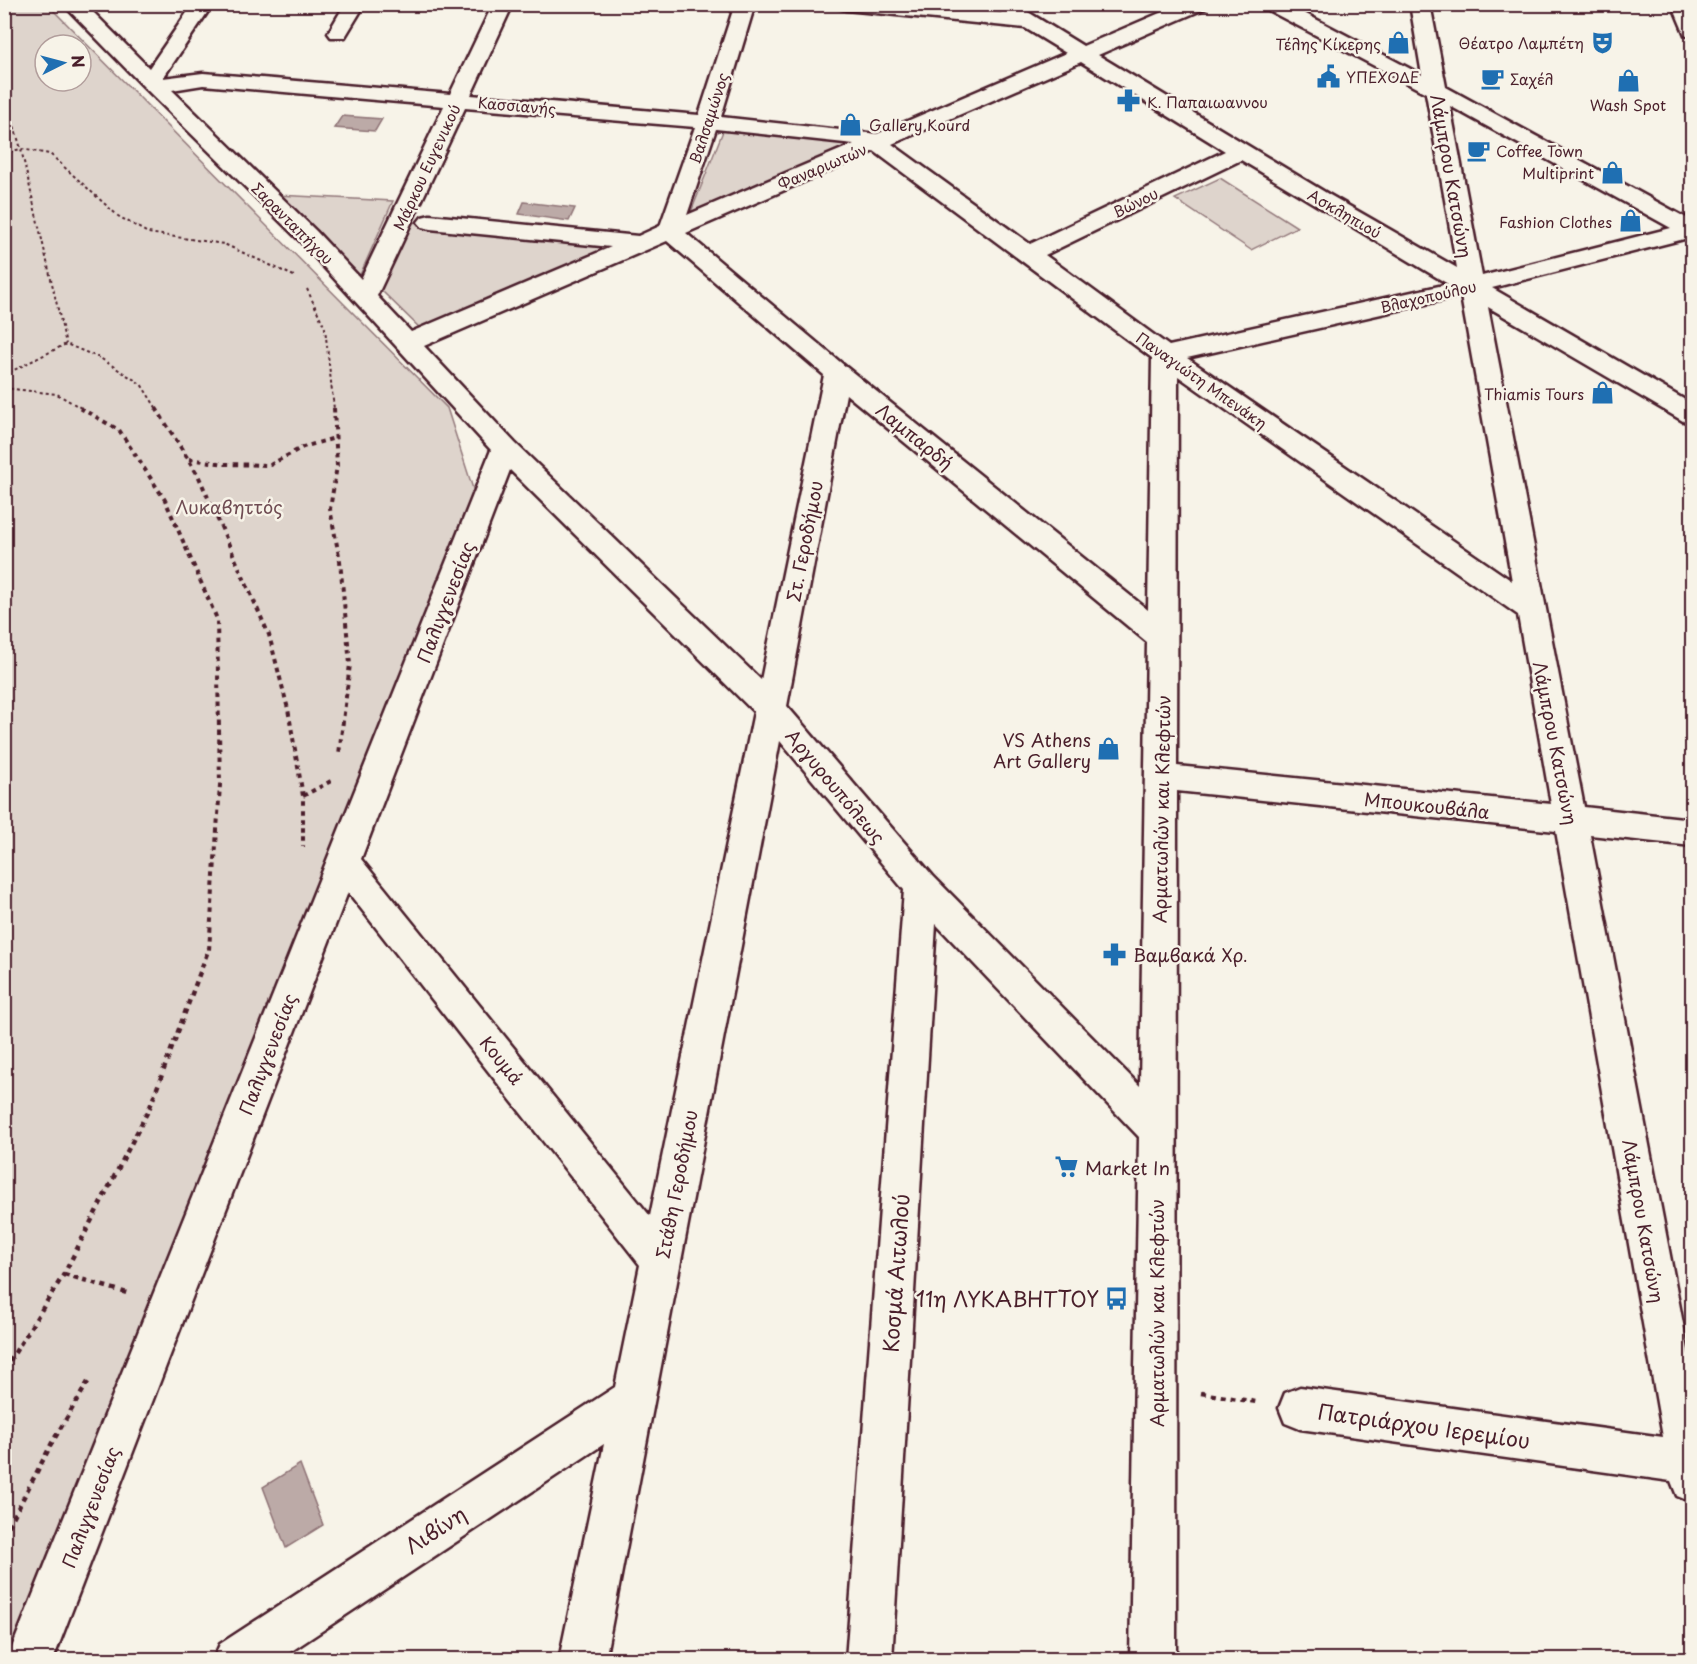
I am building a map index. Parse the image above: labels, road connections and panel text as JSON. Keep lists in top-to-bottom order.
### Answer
{
  "streets": {
    "street": [
      "Κασσιανής",
      "Βαλσαμώνος",
      "Φαναριωτών",
      "Μάρκου Ευγενικού",
      "Λάμπρου Κατσώνη",
      "Βώνου",
      "Ασκληπιού",
      "Σαρανταπήχου",
      "Βλαχοπούλου",
      "Παναγιώτη Μπενάκη",
      "Λαμπαρδή",
      "Στ. Γεροδήμου",
      "Παλιγγενεσίας",
      "Αργυρουπόλεως",
      "Μπουκουβάλα",
      "Αρματωλών και Κλεφτών",
      "Κουμά",
      "Στάθη Γεροδήμου",
      "Κοσμά Αιτωλού",
      "Πατριάρχου Ιερεμίου",
      "Λιβίνη"
    ]
  },
  "crossings": [
    ["Κασσιανής", "Βαλσαμώνος"],
    ["Κασσιανής", "Φαναριωτών"],
    ["Κασσιανής", "Μάρκου Ευγενικού"],
    ["Κασσιανής", "Σαρανταπήχου"],
    ["Κασσιανής", "Παναγιώτη Μπενάκη"],
    ["Βαλσαμώνος", "Φαναριωτών"],
    ["Βαλσαμώνος", "Λαμπαρδή"],
    ["Φαναριωτών", "Ασκληπιού"],
    ["Φαναριωτών", "Σαρανταπήχου"],
    ["Φαναριωτών", "Παναγιώτη Μπενάκη"],
    ["Φαναριωτών", "Λαμπαρδή"],
    ["Μάρκου Ευγενικού", "Σαρανταπήχου"],
    ["Λάμπρου Κατσώνη", "Ασκληπιού"],
    ["Λάμπρου Κατσώνη", "Βλαχοπούλου"],
    ["Λάμπρου Κατσώνη", "Παναγιώτη Μπενάκη"],
    ["Λάμπρου Κατσώνη", "Μπουκουβάλα"],
    ["Λάμπρου Κατσώνη", "Πατριάρχου Ιερεμίου"],
    ["Βώνου", "Ασκληπιού"],
    ["Βώνου", "Παναγιώτη Μπενάκη"],
    ["Ασκληπιού", "Βλαχοπούλου"],
    ["Σαρανταπήχου", "Παλιγγενεσίας"],
    ["Σαρανταπήχου", "Αργυρουπόλεως"],
    ["Βλαχοπούλου", "Παναγιώτη Μπενάκη"],
    ["Βλαχοπούλου", "Αρματωλών και Κλεφτών"],
    ["Παναγιώτη Μπενάκη", "Αρματωλών και Κλεφτών"],
    ["Λαμπαρδή", "Στ. Γεροδήμου"],
    ["Λαμπαρδή", "Αρματωλών και Κλεφτών"],
    ["Στ. Γεροδήμου", "Αργυρουπόλεως"],
    ["Στ. Γεροδήμου", "Στάθη Γεροδήμου"],
    ["Παλιγγενεσίας", "Αργυρουπόλεως"],
    ["Παλιγγενεσίας", "Κουμά"],
    ["Αργυρουπόλεως", "Αρματωλών και Κλεφτών"],
    ["Αργυρουπόλεως", "Στάθη Γεροδήμου"],
    ["Αργυρουπόλεως", "Κοσμά Αιτωλού"],
    ["Μπουκουβάλα", "Αρματωλών και Κλεφτών"],
    ["Αρματωλών και Κλεφτών", "Πατριάρχου Ιερεμίου"],
    ["Κουμά", "Στάθη Γεροδήμου"],
    ["Στάθη Γεροδήμου", "Λιβίνη"]
  ],
  "parks": ["Λυκαβηττός"],
  "places": {
    "theatre": ["Θέατρο Λαμπέτη"],
    "shop": [
      "Τέλης Κίκερης",
      "Wash Spot",
      "Gallery Kourd",
      "Multiprint",
      "Fashion Clothes",
      "Thiamis Tours",
      "VS Athens Art Gallery"
    ],
    "public building": ["ΥΠΕΧΟΔΕ"],
    "cafe": ["Σαχέλ", "Coffee Town"],
    "pharmacy": ["Κ. Παπαιωαννου", "Βαμβακά Χρ."],
    "supermarket": ["Market In"],
    "bus stop": ["11η ΛΥΚΑΒΗΤΤΟΥ"]
  },
  "north": "right"
}
